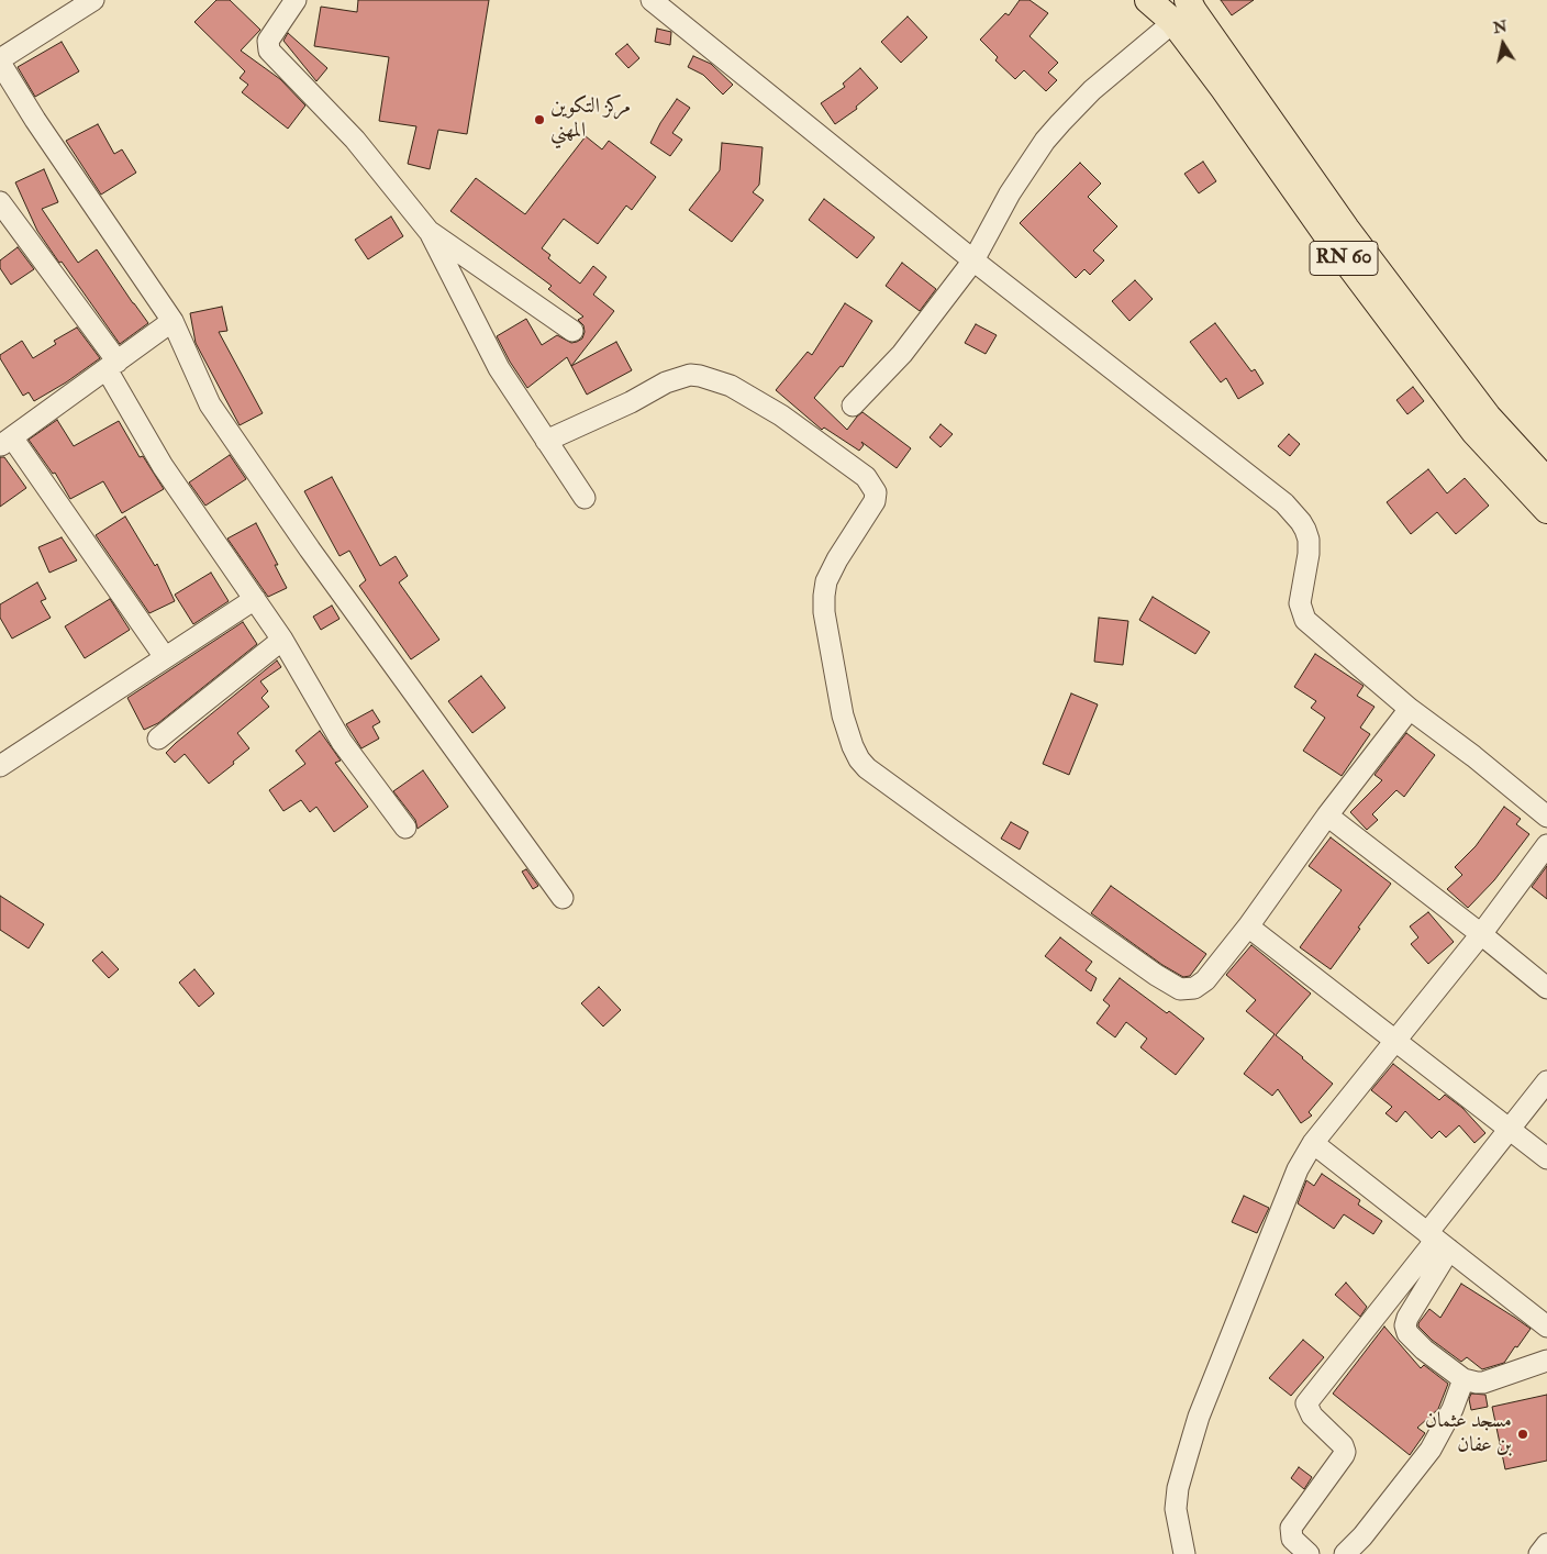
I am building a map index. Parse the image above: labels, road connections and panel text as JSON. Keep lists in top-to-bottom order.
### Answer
{
  "streets": {
    "main road": ["RN 60"]
  },
  "places": ["مركز التكوين المهني", "مسجد عثمان بن عفان"],
  "north": "top"
}
